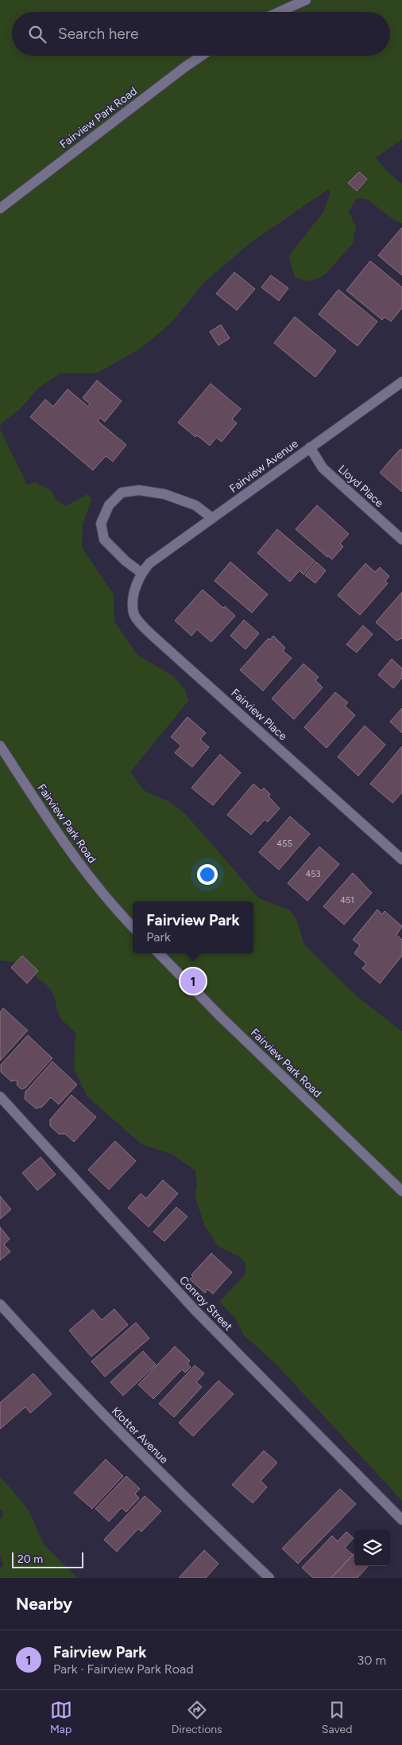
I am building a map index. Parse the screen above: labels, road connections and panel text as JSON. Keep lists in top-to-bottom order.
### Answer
{
  "streets": {
    "street": [
      "Fairview Park Road",
      "Fairview Avenue",
      "Lloyd Place",
      "Fairview Place",
      "Conroy Street",
      "Klotter Avenue"
    ]
  },
  "crossings": [
    ["Fairview Avenue", "Lloyd Place"],
    ["Fairview Avenue", "Fairview Place"]
  ],
  "house_numbers": ["455", "453", "451"],
  "scale_bar": "20 m",
  "page": {
    "search": "Search here",
    "popup": ["Fairview Park", "Park"],
    "pins": "1",
    "scale": "20 m",
    "heading": "Nearby",
    "list": [
      {
        "mark": "1",
        "name": "Fairview Park",
        "note": "Park · Fairview Park Road",
        "value": "30 m"
      }
    ],
    "nav": ["Map", "Directions", "Saved"]
  }
}
